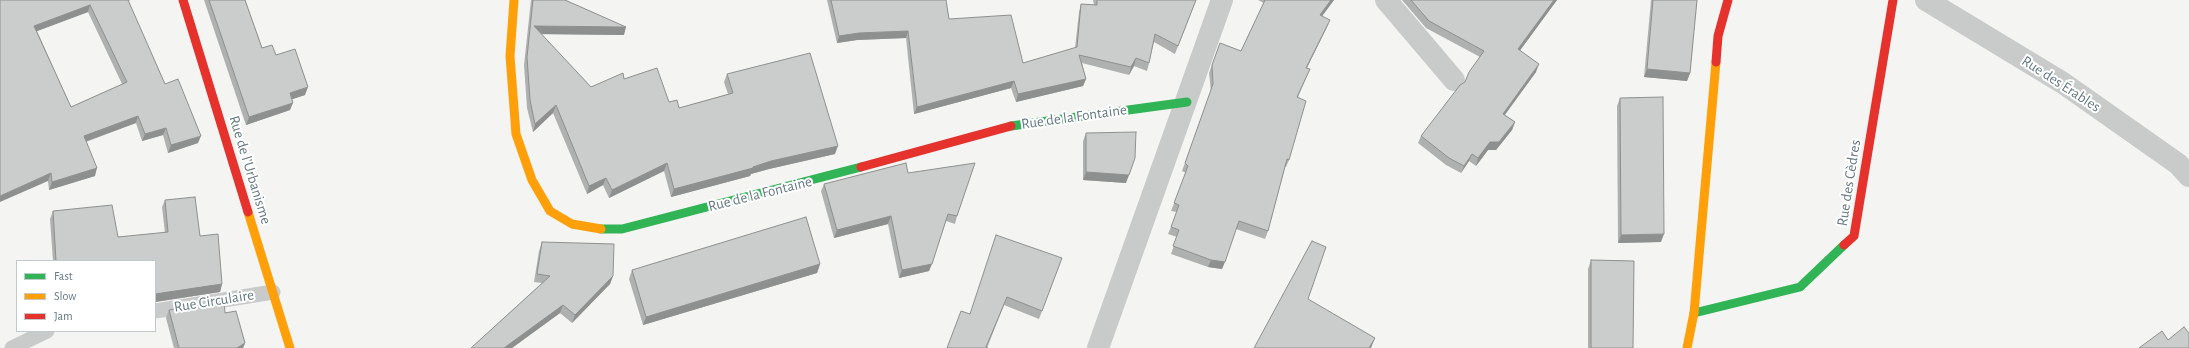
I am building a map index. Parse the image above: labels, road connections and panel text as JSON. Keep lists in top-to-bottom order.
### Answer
{
  "streets": {
    "street": [
      "Rue des Érables",
      "Rue de la Fontaine",
      "Rue de l'Urbanisme",
      "Rue des Cèdres"
    ],
    "lane": ["Rue Circulaire"]
  },
  "crossings": [
    ["Rue de l'Urbanisme", "Rue Circulaire"]
  ],
  "legend": ["Fast", "Slow", "Jam"]
}
